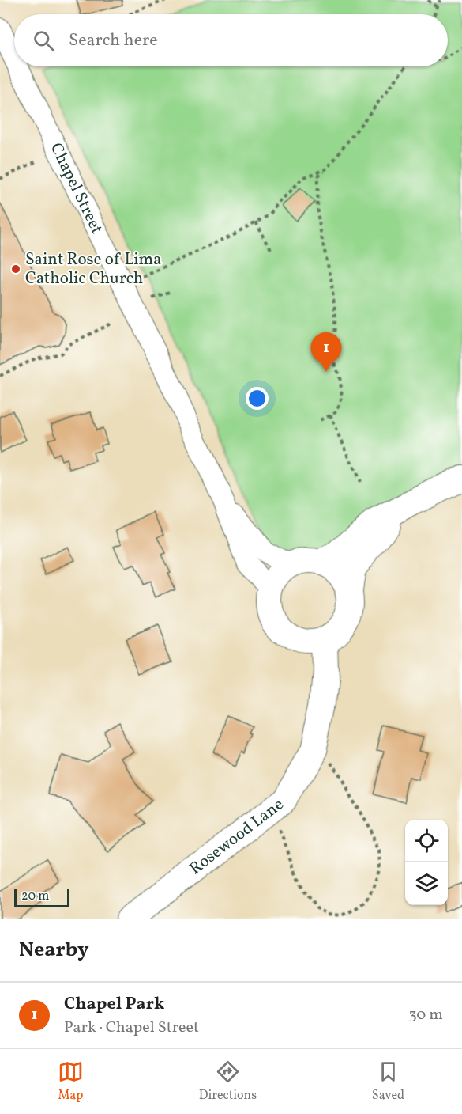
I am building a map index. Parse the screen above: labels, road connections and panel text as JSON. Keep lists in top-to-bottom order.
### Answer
{
  "streets": {
    "street": ["Chapel Street", "Rosewood Lane"]
  },
  "crossings": [
    ["Chapel Street", "Rosewood Lane"]
  ],
  "places": ["Saint Rose of Lima Catholic Church"],
  "scale_bar": "20 m",
  "page": {
    "search": "Search here",
    "pins": "1",
    "scale": "20 m",
    "heading": "Nearby",
    "list": [
      {
        "mark": "1",
        "name": "Chapel Park",
        "note": "Park · Chapel Street",
        "value": "30 m"
      }
    ],
    "nav": ["Map", "Directions", "Saved"]
  }
}
